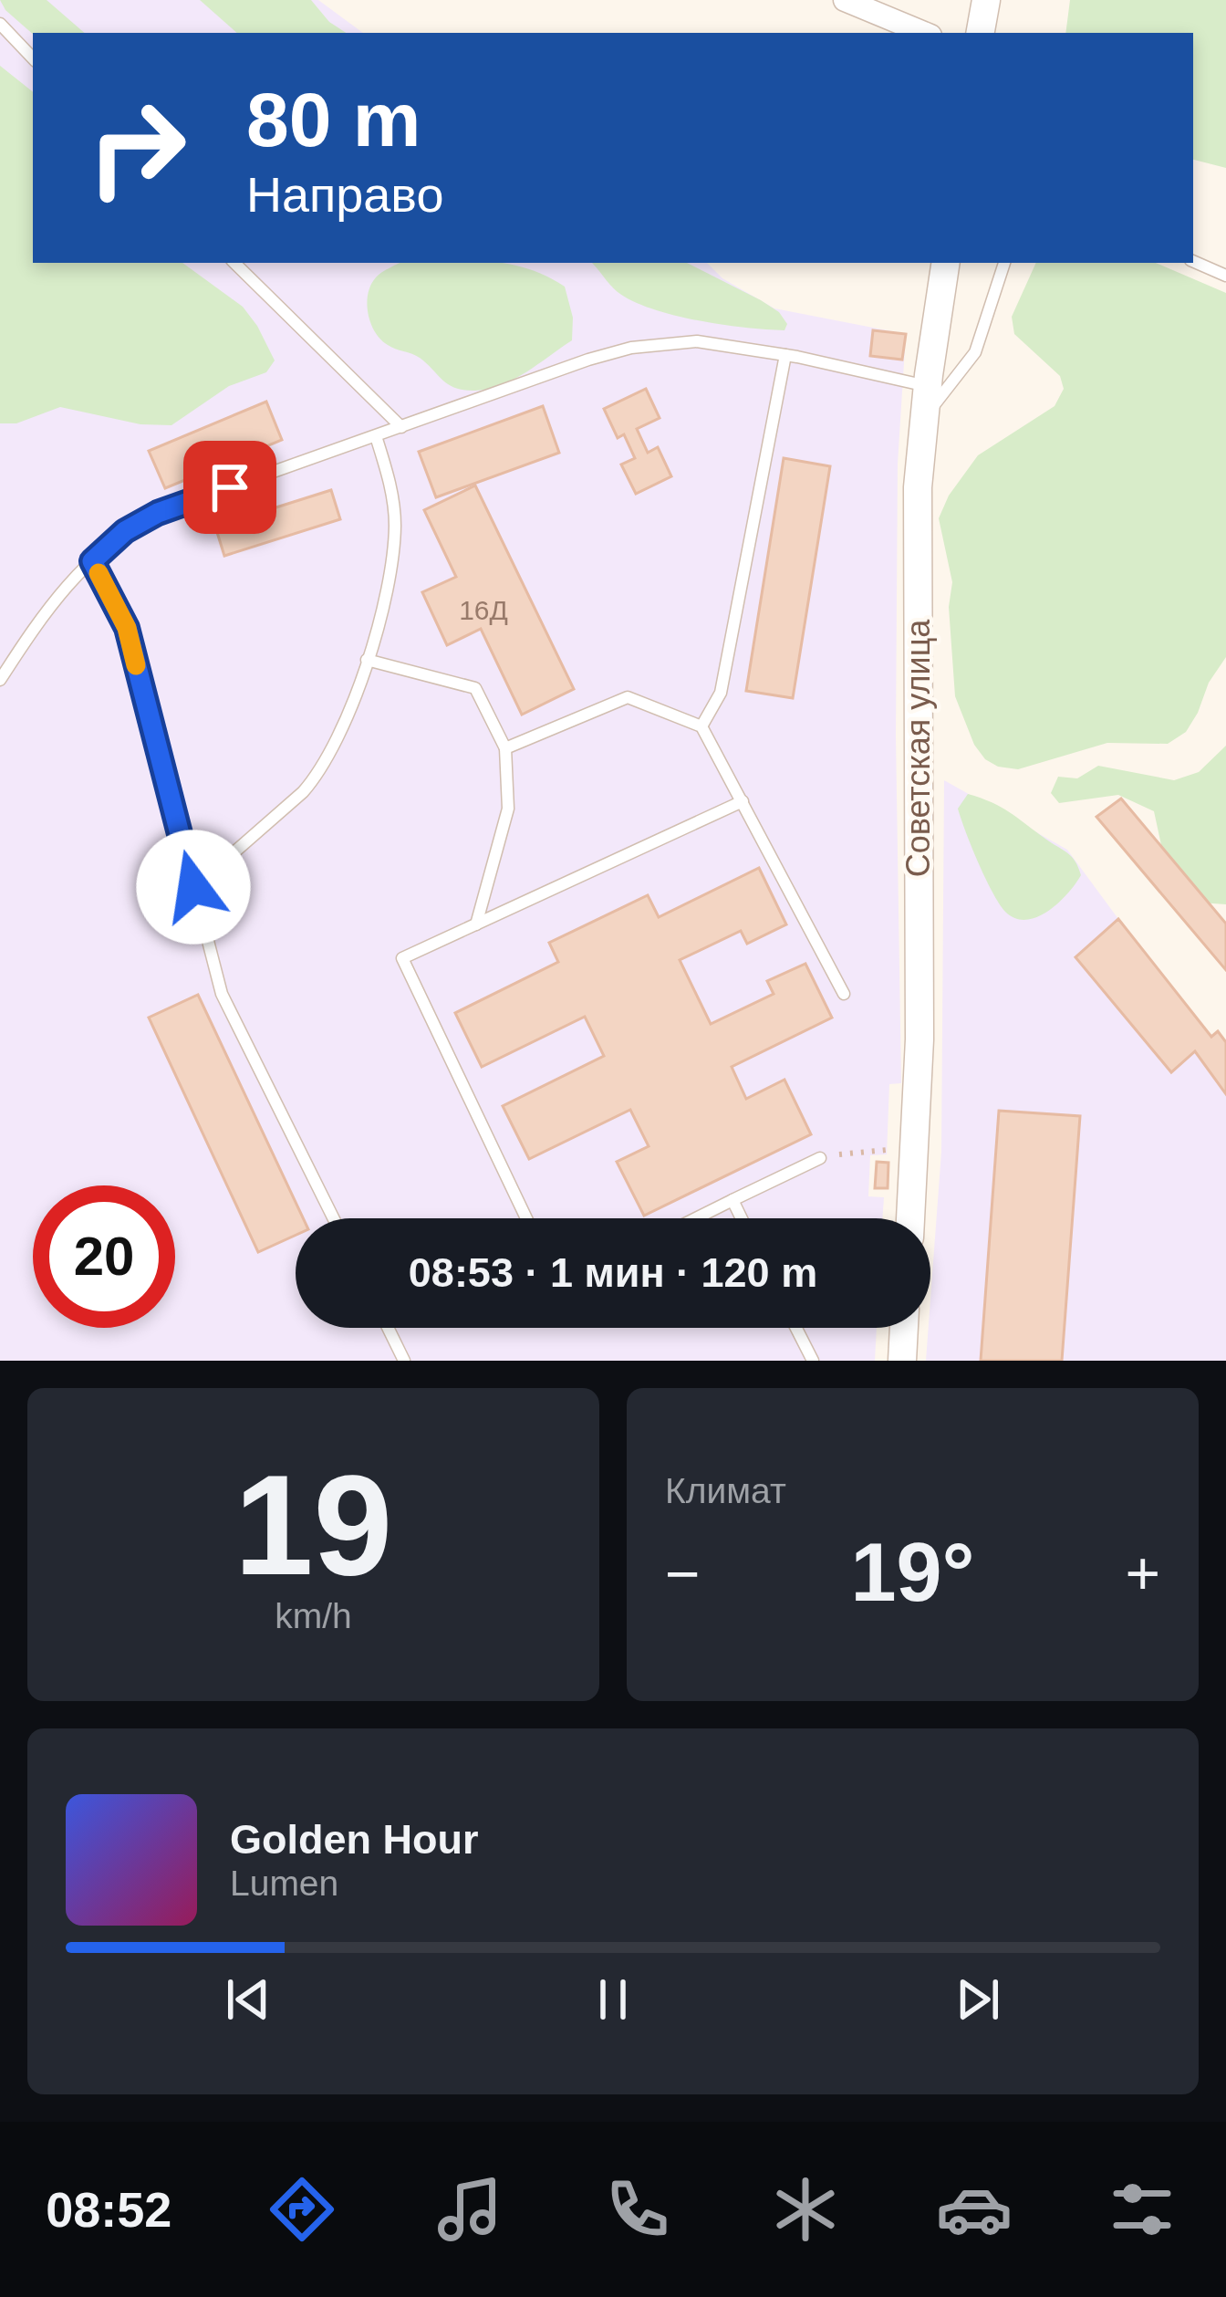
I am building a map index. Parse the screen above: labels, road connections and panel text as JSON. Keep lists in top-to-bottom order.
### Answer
{
  "streets": {
    "street": ["Советская улица"]
  },
  "house_numbers": ["16Д"],
  "page": {
    "turn": ["80 m", "Направо"],
    "limit": "20",
    "trip": "08:53 · 1 мин · 120 m",
    "tile": [
      ["19", "km/h"],
      "Климат"
    ],
    "heat": ["−", "19°", "+"],
    "song": ["Golden Hour", "Lumen"],
    "tabs": "08:52"
  }
}
